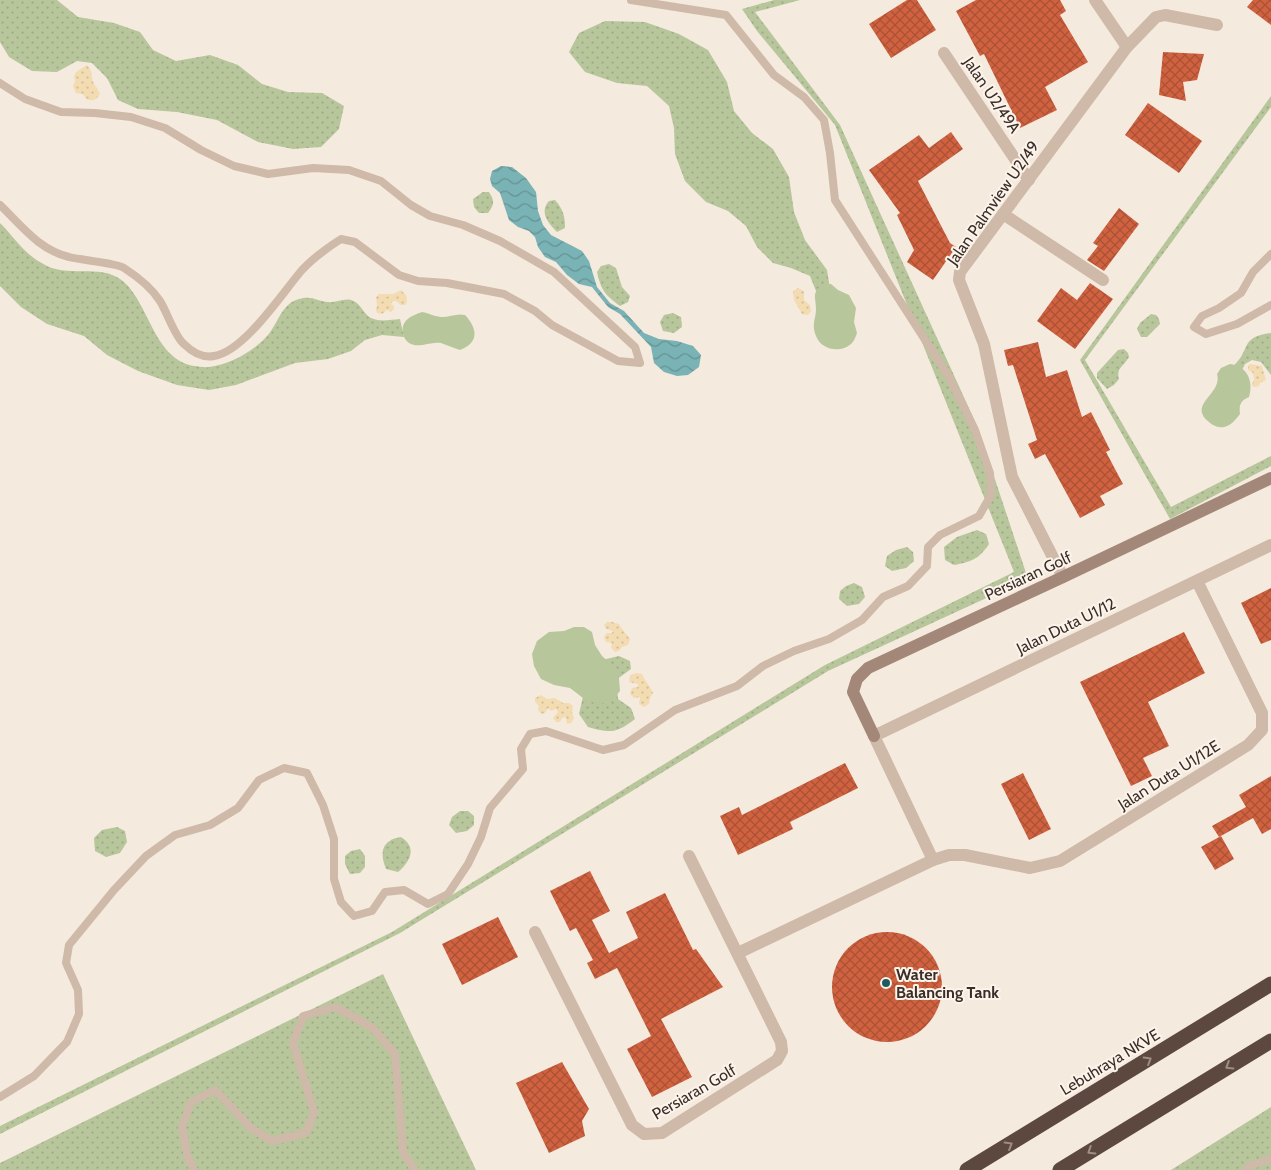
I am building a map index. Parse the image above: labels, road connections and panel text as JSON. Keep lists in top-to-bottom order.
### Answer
{
  "streets": {
    "highway": ["Lebuhraya NKVE"],
    "street": [
      "Jalan U2/49A",
      "Jalan Palmview U2/49",
      "Persiaran Golf",
      "Jalan Duta U1/12",
      "Jalan Duta U1/12E"
    ]
  },
  "crossings": [
    ["Jalan U2/49A", "Jalan Palmview U2/49"],
    ["Jalan Palmview U2/49", "Persiaran Golf"],
    ["Persiaran Golf", "Jalan Duta U1/12"],
    ["Jalan Duta U1/12", "Jalan Duta U1/12E"]
  ],
  "places": ["Water Balancing Tank"]
}
